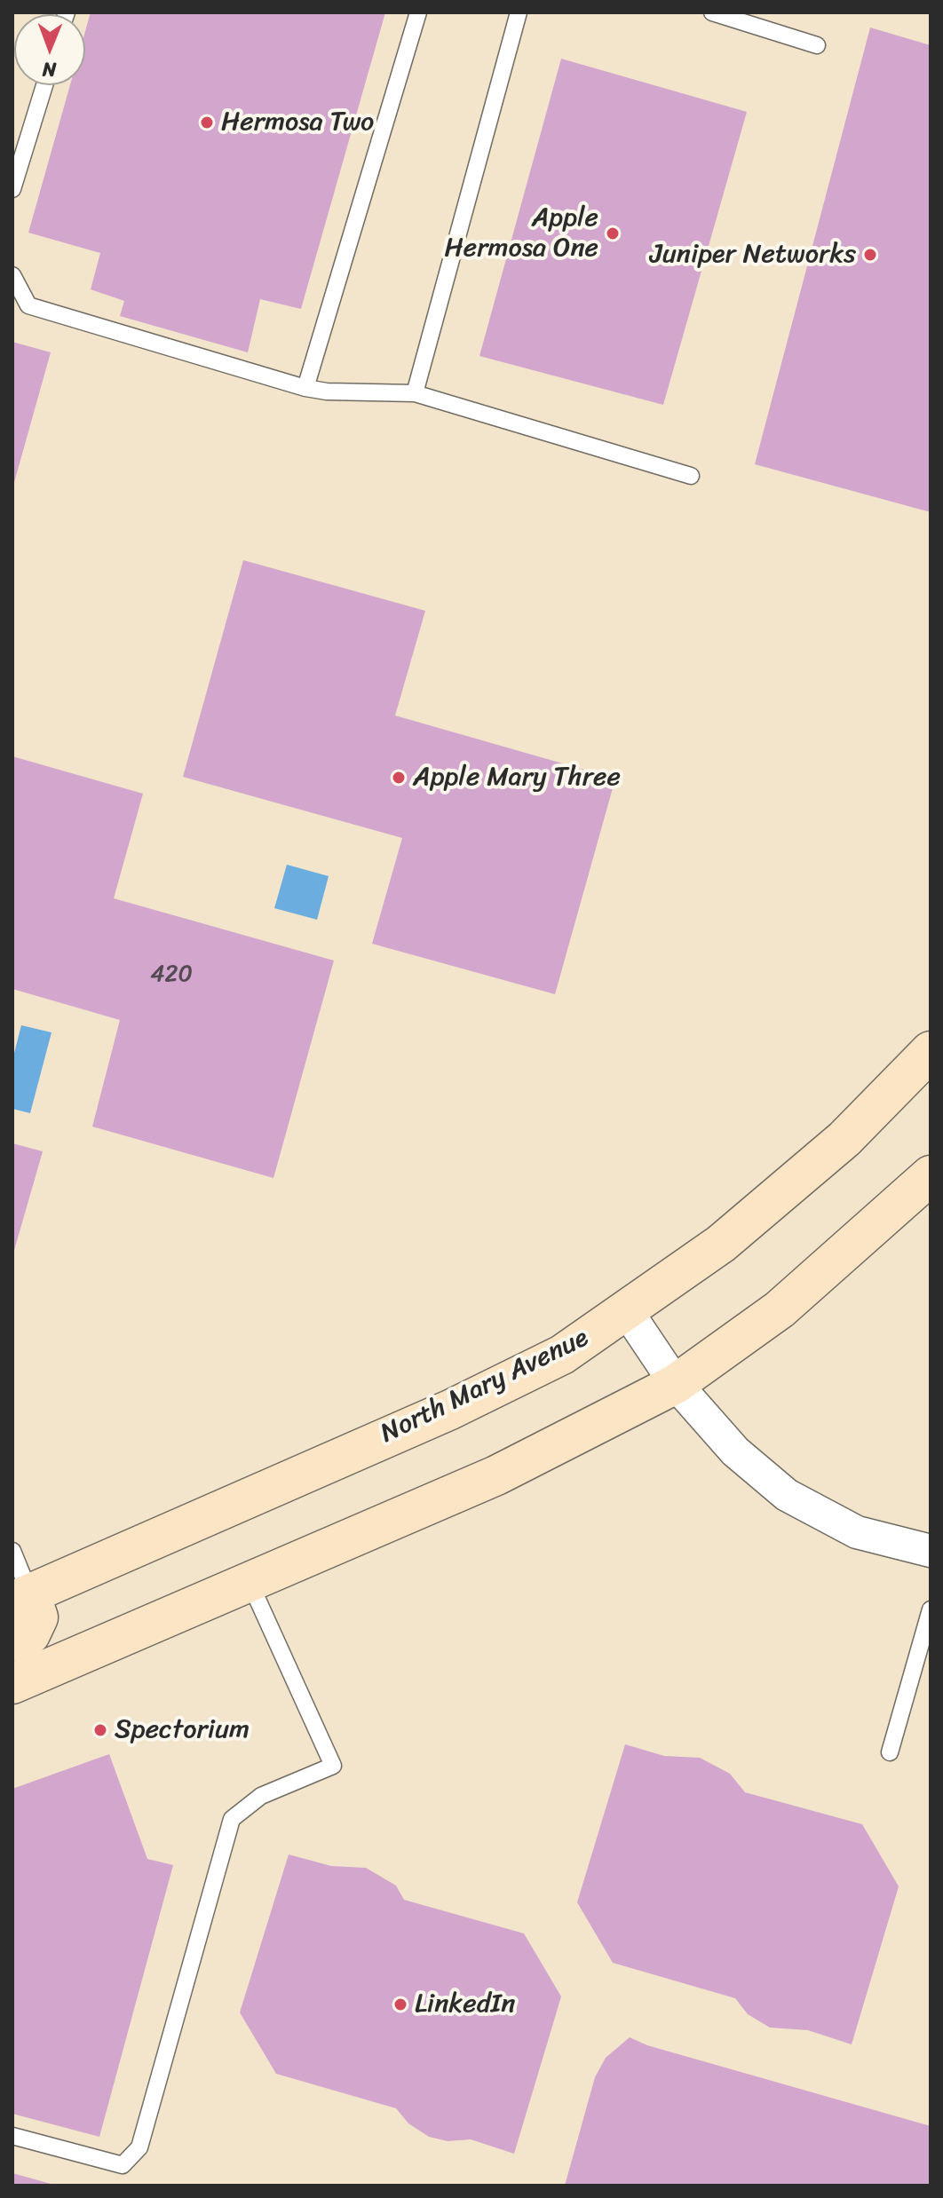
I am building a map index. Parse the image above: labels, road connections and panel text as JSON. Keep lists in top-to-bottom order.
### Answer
{
  "streets": {
    "main road": ["North Mary Avenue"]
  },
  "places": [
    "Hermosa Two",
    "Apple Hermosa One",
    "Juniper Networks",
    "Apple Mary Three",
    "Spectorium",
    "LinkedIn"
  ],
  "house_numbers": ["420"],
  "north": "bottom"
}
